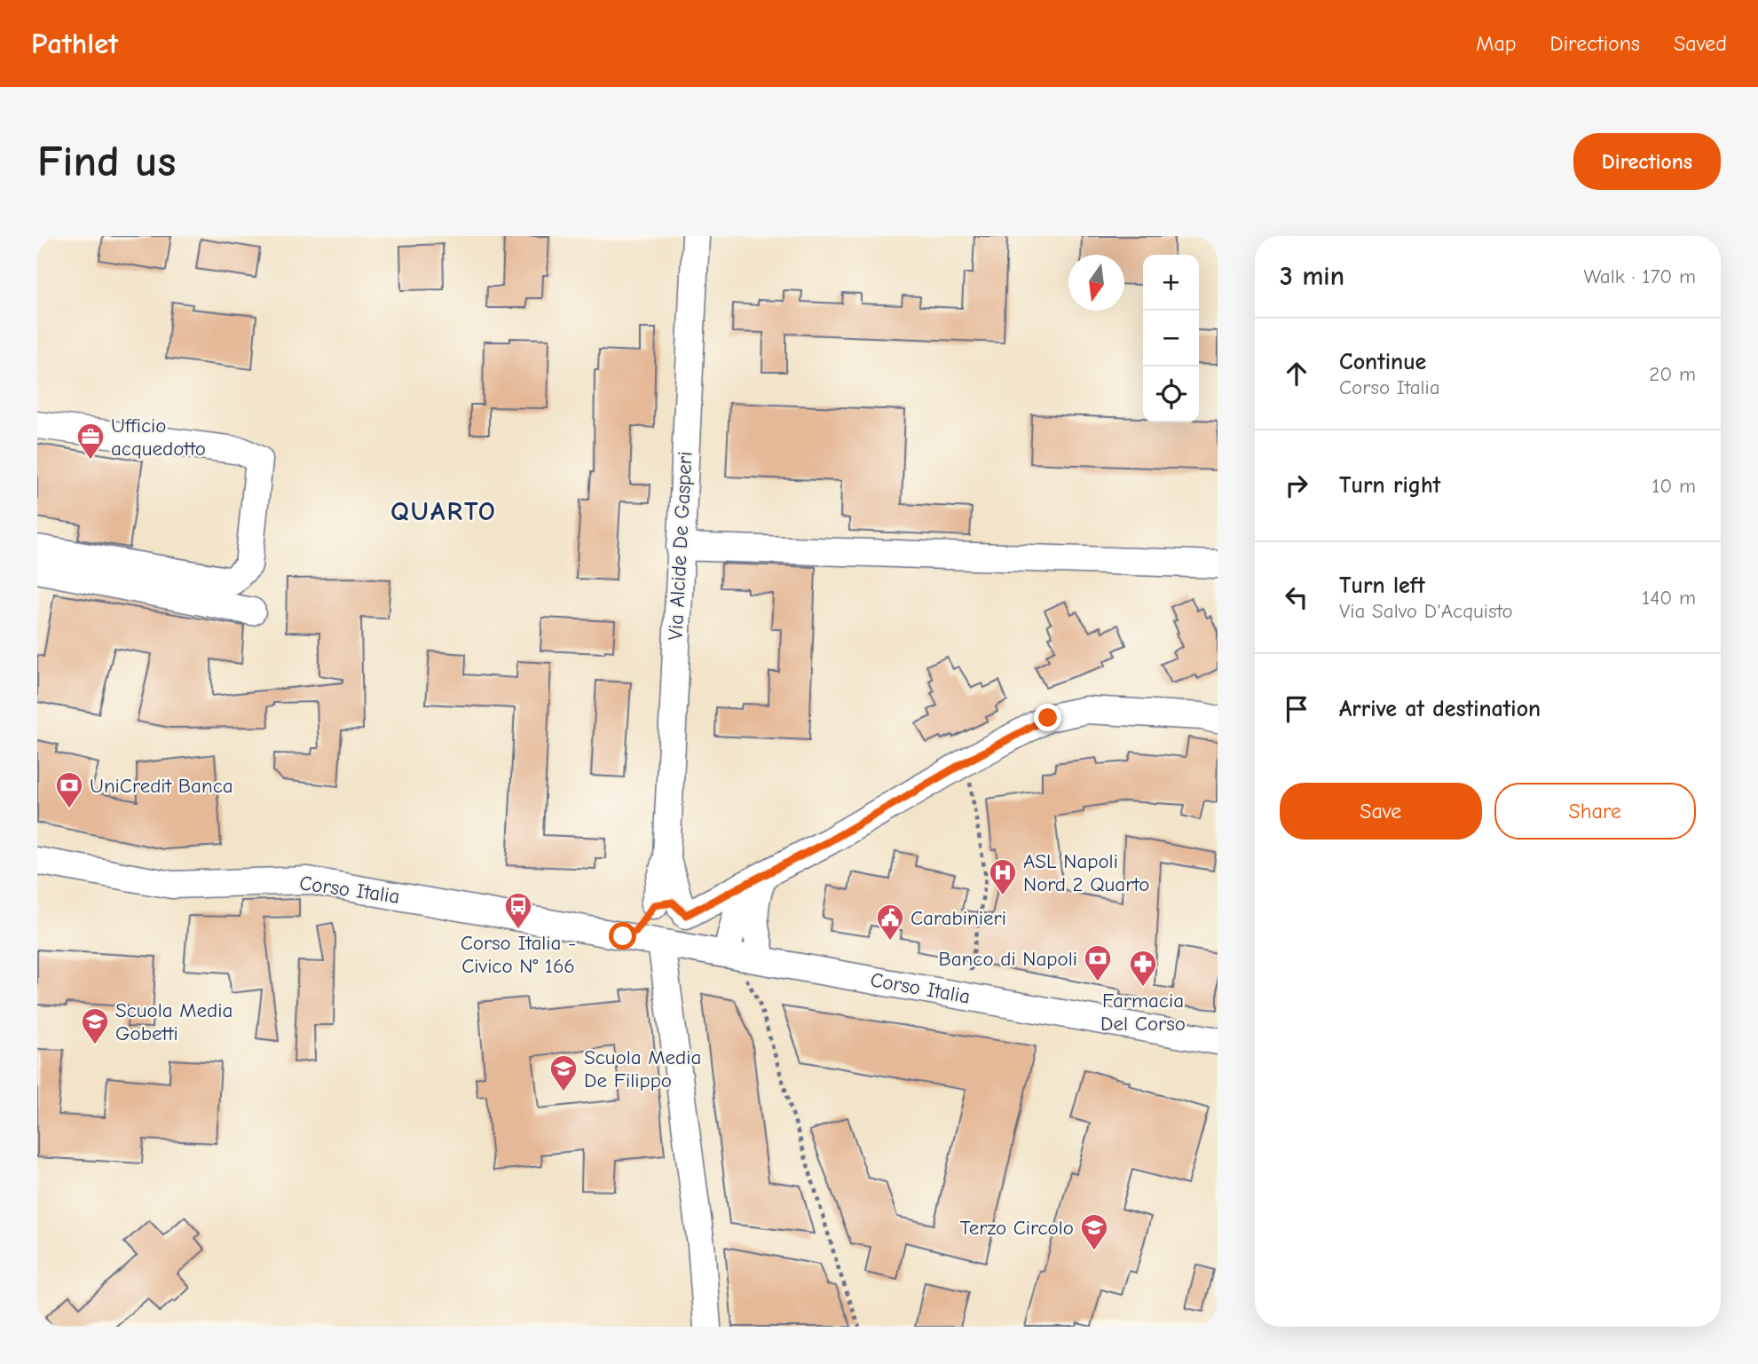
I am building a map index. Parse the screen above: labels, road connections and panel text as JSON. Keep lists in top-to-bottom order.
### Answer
{
  "streets": {
    "street": ["Via Alcide De Gasperi", "Corso Italia"]
  },
  "crossings": [
    ["Via Alcide De Gasperi", "Corso Italia"]
  ],
  "districts": ["QUARTO"],
  "places": {
    "office": ["Ufficio acquedotto"],
    "bank": ["UniCredit Banca", "Banco di Napoli"],
    "hospital": ["ASL Napoli Nord 2 Quarto"],
    "bus stop": ["Corso Italia - Civico N° 166"],
    "public building": ["Carabinieri"],
    "pharmacy": ["Farmacia Del Corso"],
    "school or university": ["Scuola Media Gobetti", "Scuola Media De Filippo", "Terzo Circolo"]
  },
  "north": "bottom",
  "page": {
    "header": "Pathlet",
    "nav": ["Map", "Directions", "Saved"],
    "buttons": [
      "Directions",
      ["Save", "Share"]
    ],
    "title": "Find us",
    "heading": ["3 min", "Walk · 170 m"],
    "map_buttons": ["+", "−"],
    "list": [
      ["Continue", "Corso Italia", "20 m"],
      ["Turn right", "10 m"],
      ["Turn left", "Via Salvo D'Acquisto", "140 m"],
      "Arrive at destination"
    ]
  }
}
